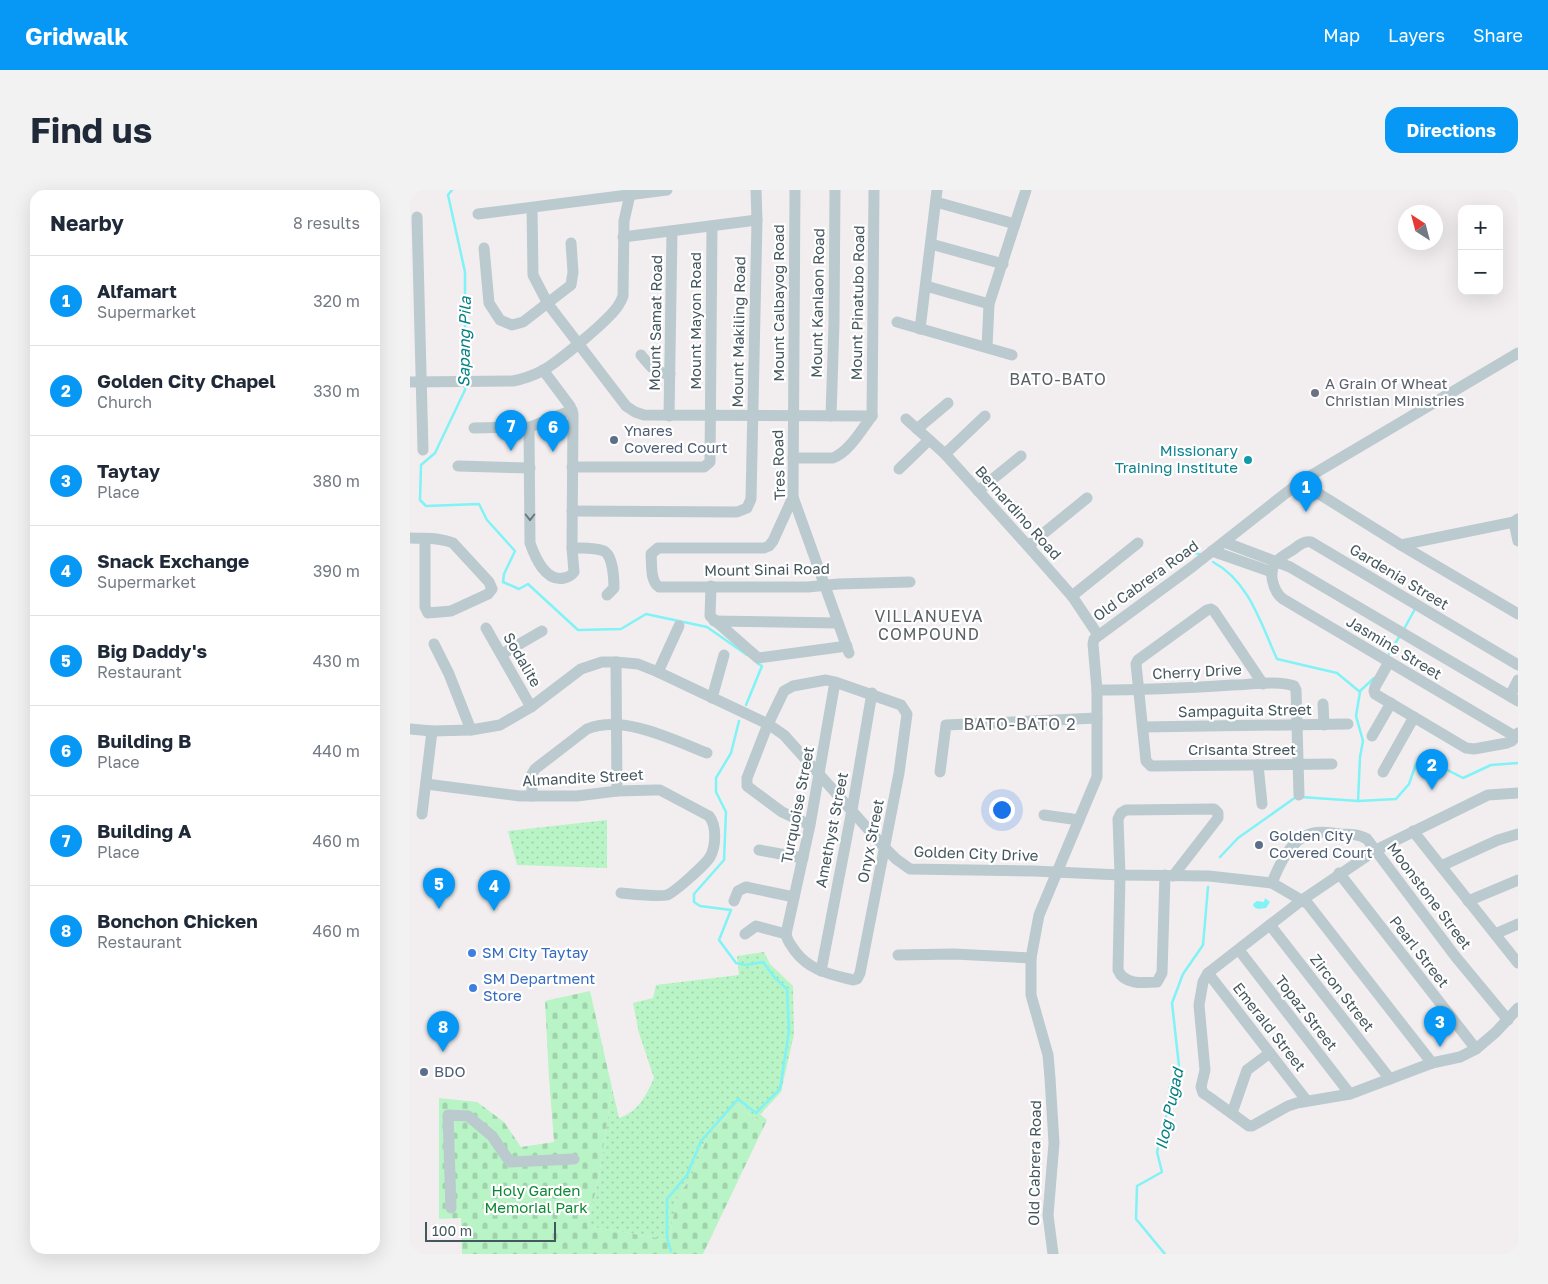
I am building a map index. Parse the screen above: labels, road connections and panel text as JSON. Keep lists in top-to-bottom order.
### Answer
{
  "streets": {
    "street": [
      "Mount Calbayog Road",
      "Mount Kanlaon Road",
      "Mount Pinatubo Road",
      "Mount Mayon Road",
      "Mount Samat Road",
      "Mount Makiling Road",
      "Tres Road",
      "Bernardino Road",
      "Mount Sinai Road",
      "Gardenia Street",
      "Old Cabrera Road",
      "Jasmine Street",
      "Sodalite",
      "Cherry Drive",
      "Sampaguita Street",
      "Crisanta Street",
      "Almandite Street",
      "Turquoise Street",
      "Amethyst Street",
      "Onyx Street",
      "Golden City Drive",
      "Moonstone Street",
      "Pearl Street",
      "Zircon Street",
      "Topaz Street",
      "Emerald Street"
    ]
  },
  "crossings": [
    ["Mount Calbayog Road", "Tres Road"],
    ["Tres Road", "Mount Sinai Road"],
    ["Bernardino Road", "Old Cabrera Road"],
    ["Gardenia Street", "Jasmine Street"],
    ["Old Cabrera Road", "Cherry Drive"],
    ["Old Cabrera Road", "Golden City Drive"],
    ["Sodalite", "Golden City Drive"],
    ["Cherry Drive", "Sampaguita Street"],
    ["Sampaguita Street", "Crisanta Street"],
    ["Turquoise Street", "Golden City Drive"],
    ["Amethyst Street", "Onyx Street"],
    ["Amethyst Street", "Golden City Drive"],
    ["Onyx Street", "Golden City Drive"],
    ["Golden City Drive", "Moonstone Street"]
  ],
  "districts": ["BATO-BATO", "VILLANUEVA COMPOUND", "BATO-BATO 2"],
  "water": ["Sapang Pila", "Ilog Pugad"],
  "parks": ["Holy Garden Memorial Park"],
  "places": [
    "A Grain Of Wheat Christian Ministries",
    "Ynares Covered Court",
    "Missionary Training Institute",
    "Golden City Covered Court",
    "SM City Taytay",
    "SM Department Store",
    "BDO"
  ],
  "scale_bar": "100 m",
  "north": "top left",
  "page": {
    "header": "Gridwalk",
    "nav": ["Map", "Layers", "Share"],
    "buttons": "Directions",
    "title": "Find us",
    "heading": ["Nearby", "8 results"],
    "map_buttons": ["+", "−"],
    "list": [
      {
        "mark": "1",
        "name": "Alfamart",
        "note": "Supermarket",
        "value": "320 m"
      },
      {
        "mark": "2",
        "name": "Golden City Chapel",
        "note": "Church",
        "value": "330 m"
      },
      {
        "mark": "3",
        "name": "Taytay",
        "note": "Place",
        "value": "380 m"
      },
      {
        "mark": "4",
        "name": "Snack Exchange",
        "note": "Supermarket",
        "value": "390 m"
      },
      {
        "mark": "5",
        "name": "Big Daddy's",
        "note": "Restaurant",
        "value": "430 m"
      },
      {
        "mark": "6",
        "name": "Building B",
        "note": "Place",
        "value": "440 m"
      },
      {
        "mark": "7",
        "name": "Building A",
        "note": "Place",
        "value": "460 m"
      },
      {
        "mark": "8",
        "name": "Bonchon Chicken",
        "note": "Restaurant",
        "value": "460 m"
      }
    ],
    "pins": [
      "7",
      "6",
      "1",
      "2",
      "5",
      "4",
      "3",
      "8"
    ],
    "scale": "100 m"
  }
}
